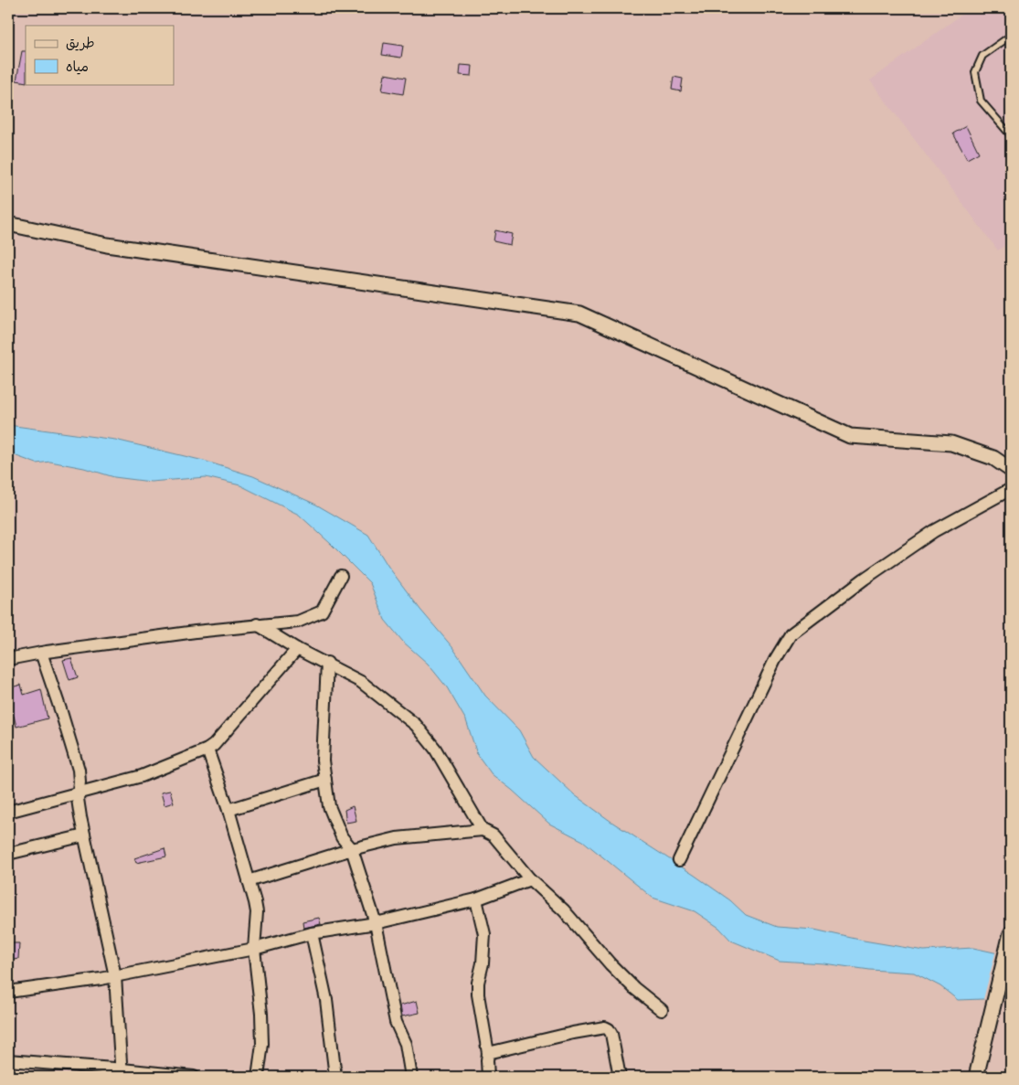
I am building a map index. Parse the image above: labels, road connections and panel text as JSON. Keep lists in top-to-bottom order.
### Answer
{
  "legend": ["طريق", "مياه"]
}
